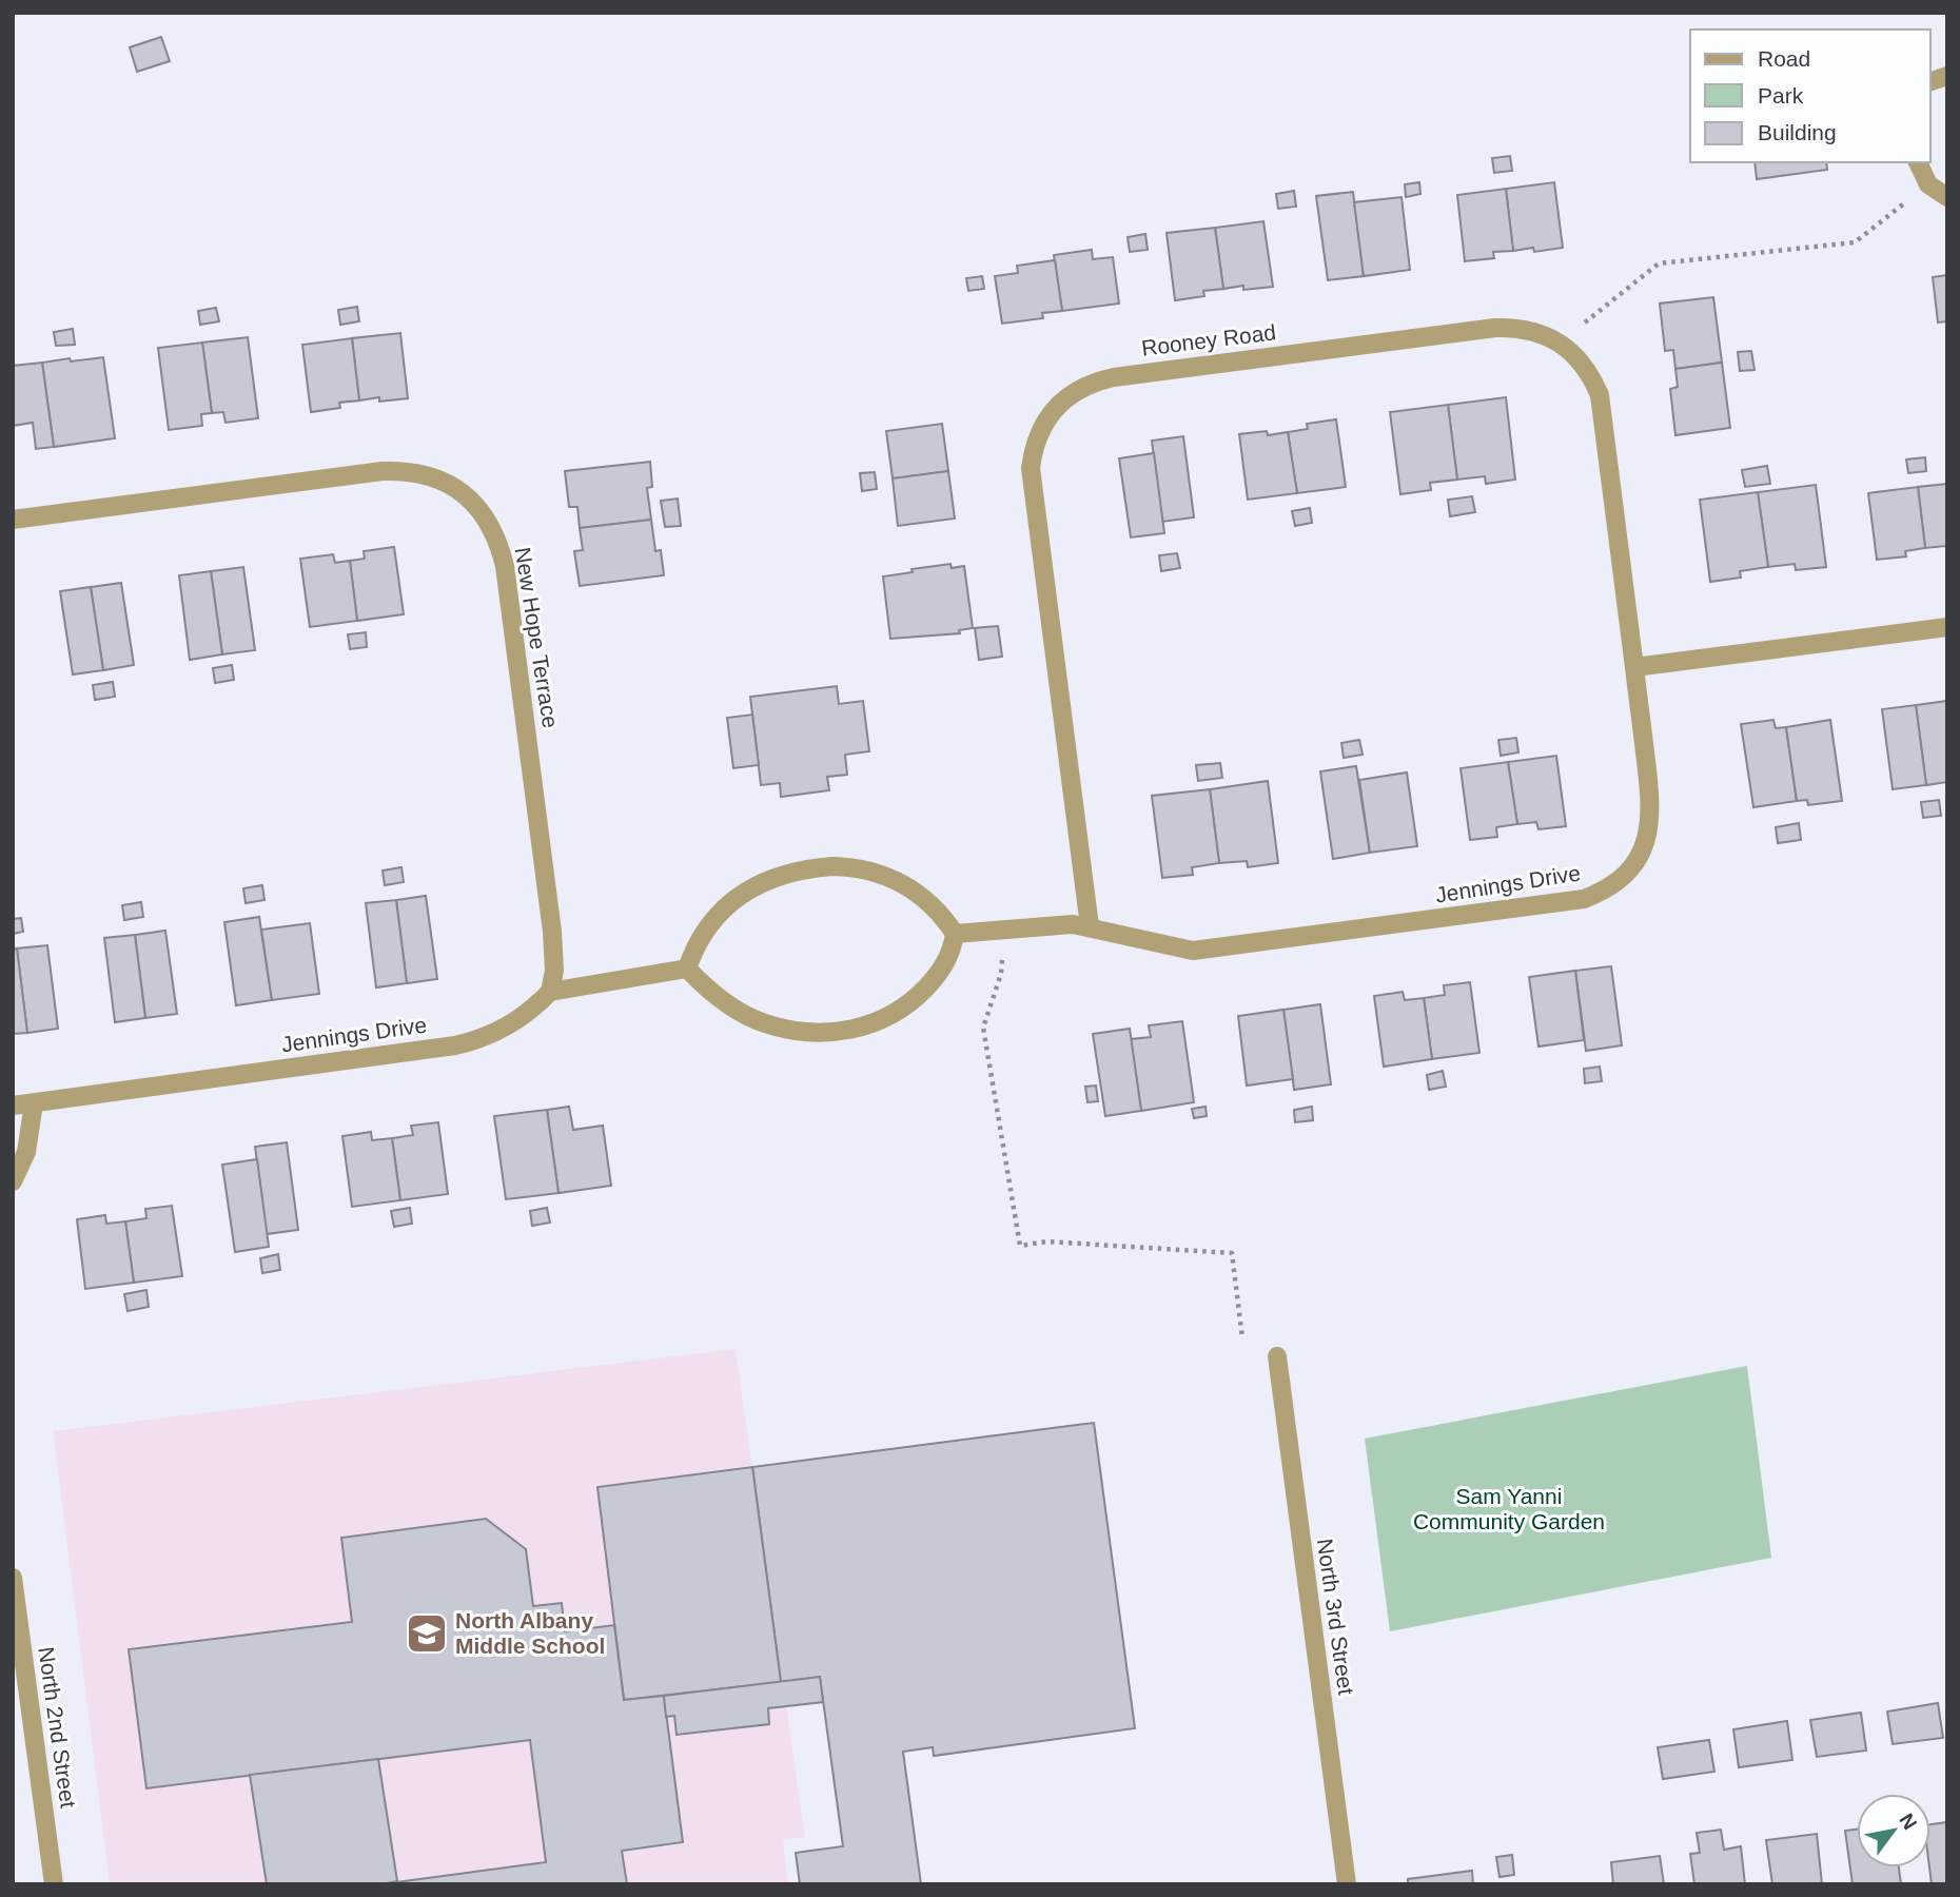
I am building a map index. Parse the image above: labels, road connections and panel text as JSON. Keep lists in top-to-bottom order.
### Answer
{
  "streets": {
    "street": [
      "Rooney Road",
      "New Hope Terrace",
      "Jennings Drive",
      "North 3rd Street",
      "North 2nd Street"
    ]
  },
  "crossings": [
    ["Rooney Road", "Jennings Drive"],
    ["New Hope Terrace", "Jennings Drive"]
  ],
  "parks": ["Sam Yanni Community Garden"],
  "places": {
    "school or university": ["North Albany Middle School"]
  },
  "legend": ["Road", "Park", "Building"],
  "north": "top right"
}
